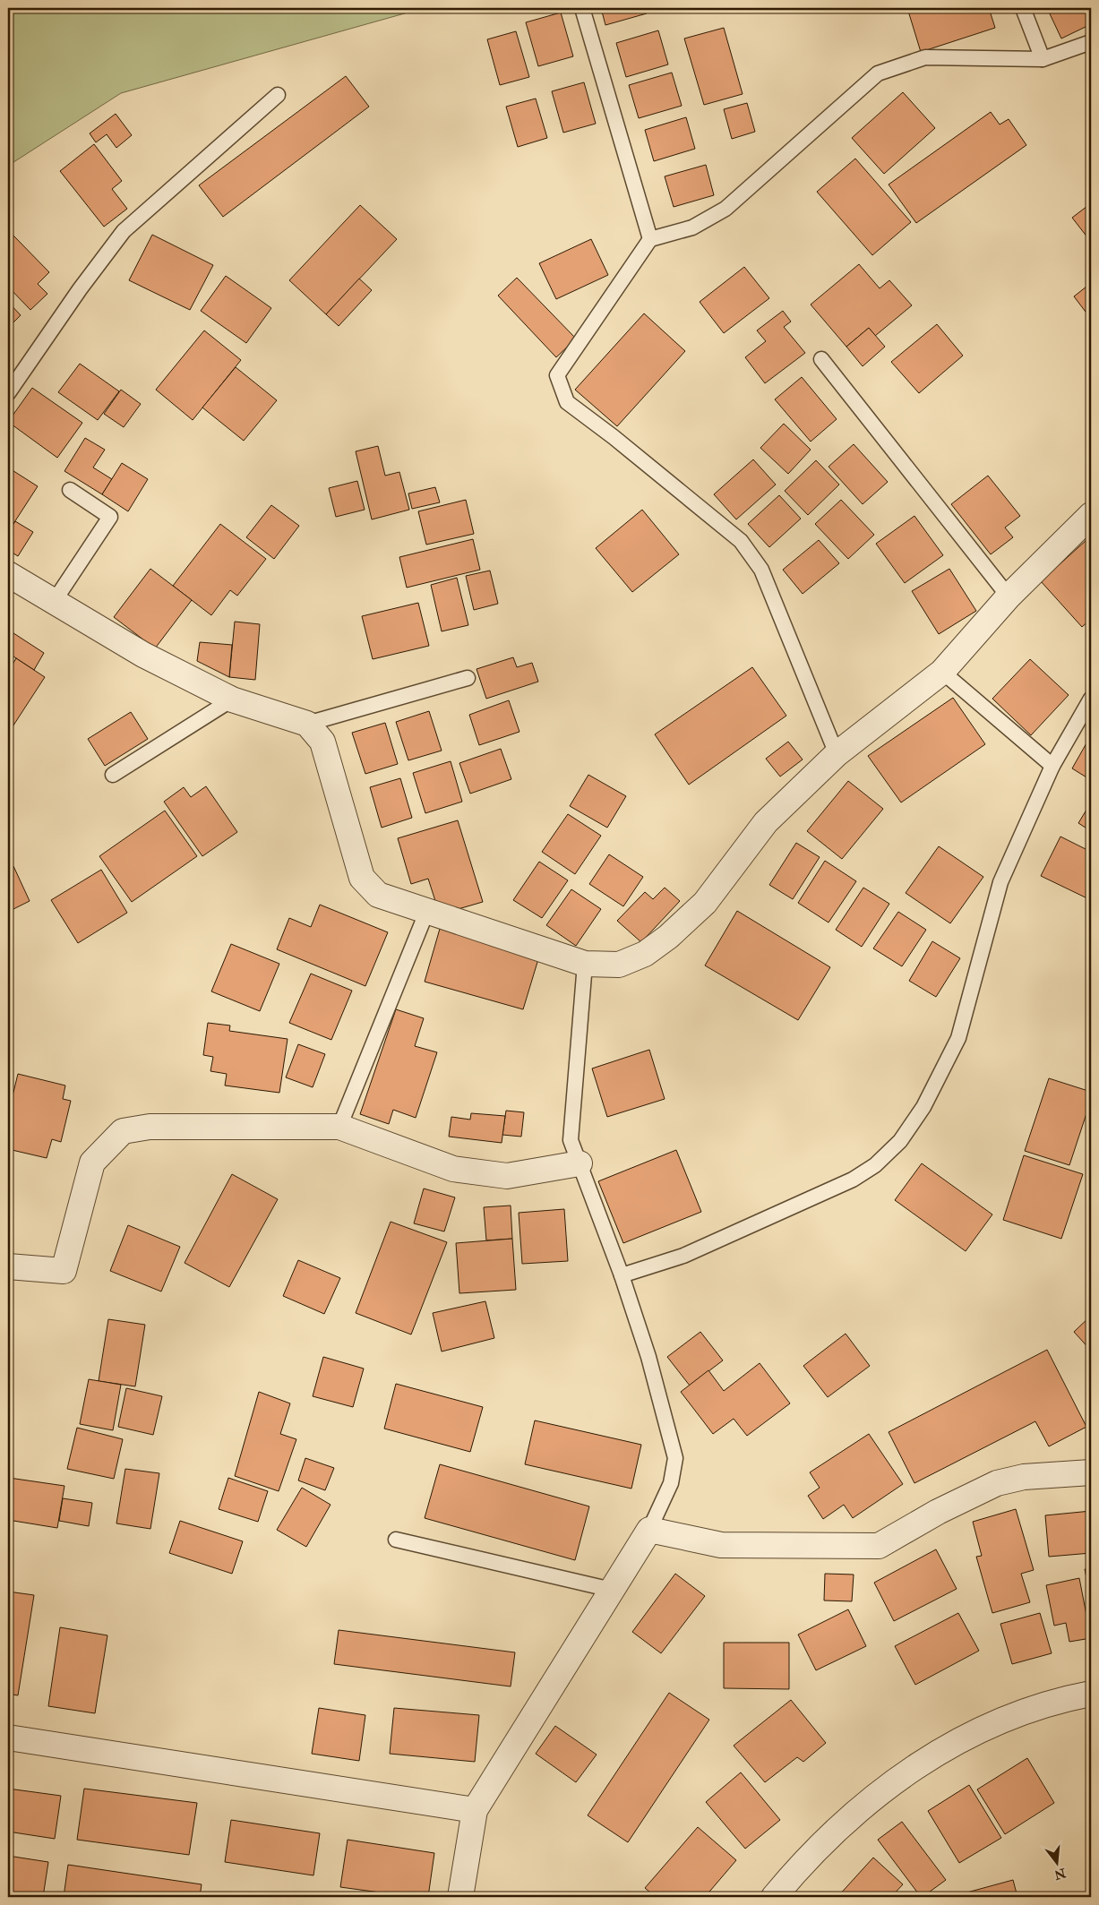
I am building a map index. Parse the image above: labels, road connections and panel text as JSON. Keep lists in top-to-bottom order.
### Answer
{
  "north": "bottom"
}
